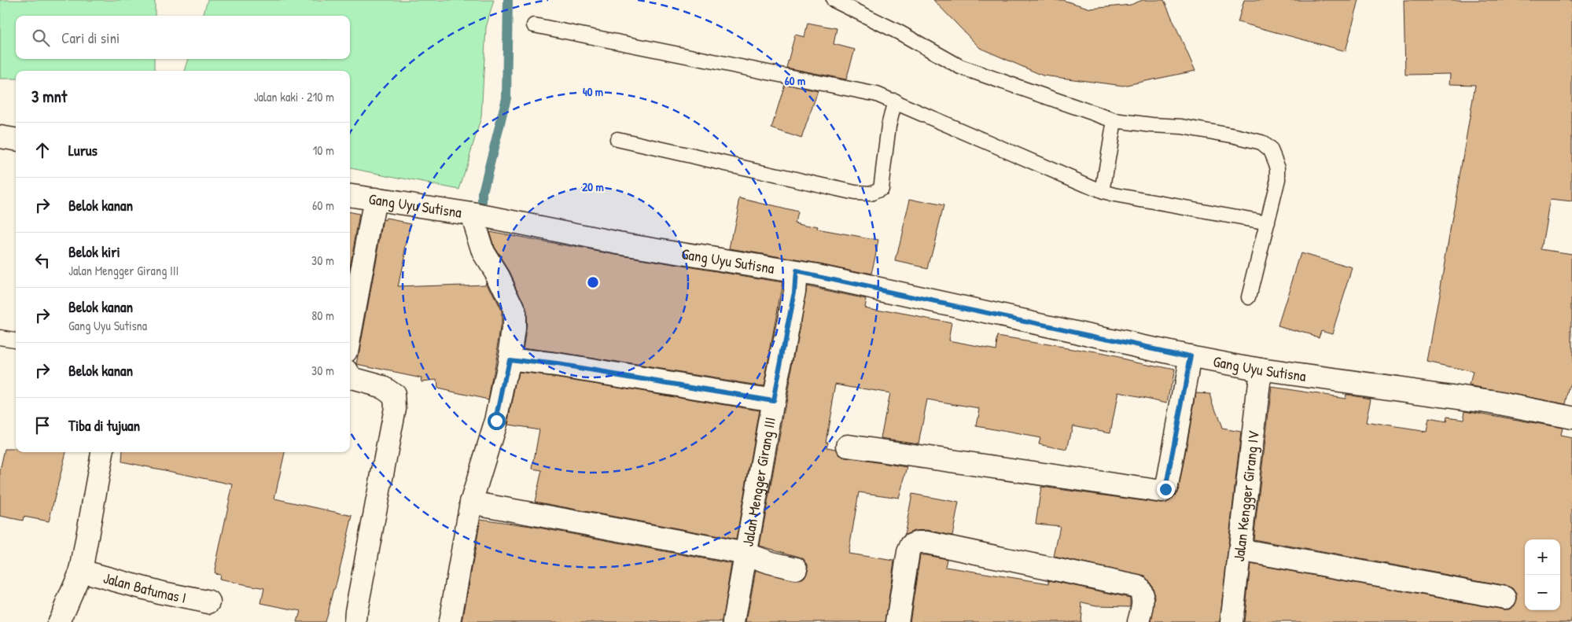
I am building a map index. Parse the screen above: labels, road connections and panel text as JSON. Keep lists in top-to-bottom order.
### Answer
{
  "streets": {
    "street": [
      "Gang Uyu Sutisna",
      "Jalan Mengger Girang III",
      "Jalan Kengger Girang IV",
      "Jalan Batumas I"
    ]
  },
  "crossings": [
    ["Gang Uyu Sutisna", "Jalan Mengger Girang III"],
    ["Gang Uyu Sutisna", "Jalan Kengger Girang IV"]
  ],
  "page": {
    "search": "Cari di sini",
    "heading": ["3 mnt", "Jalan kaki · 210 m"],
    "list": [
      ["Lurus", "10 m"],
      ["Belok kanan", "60 m"],
      ["Belok kiri", "Jalan Mengger Girang III", "30 m"],
      ["Belok kanan", "Gang Uyu Sutisna", "80 m"],
      ["Belok kanan", "30 m"],
      "Tiba di tujuan"
    ],
    "map_buttons": ["+", "−"]
  },
  "rings": ["60 m", "40 m", "20 m"]
}
